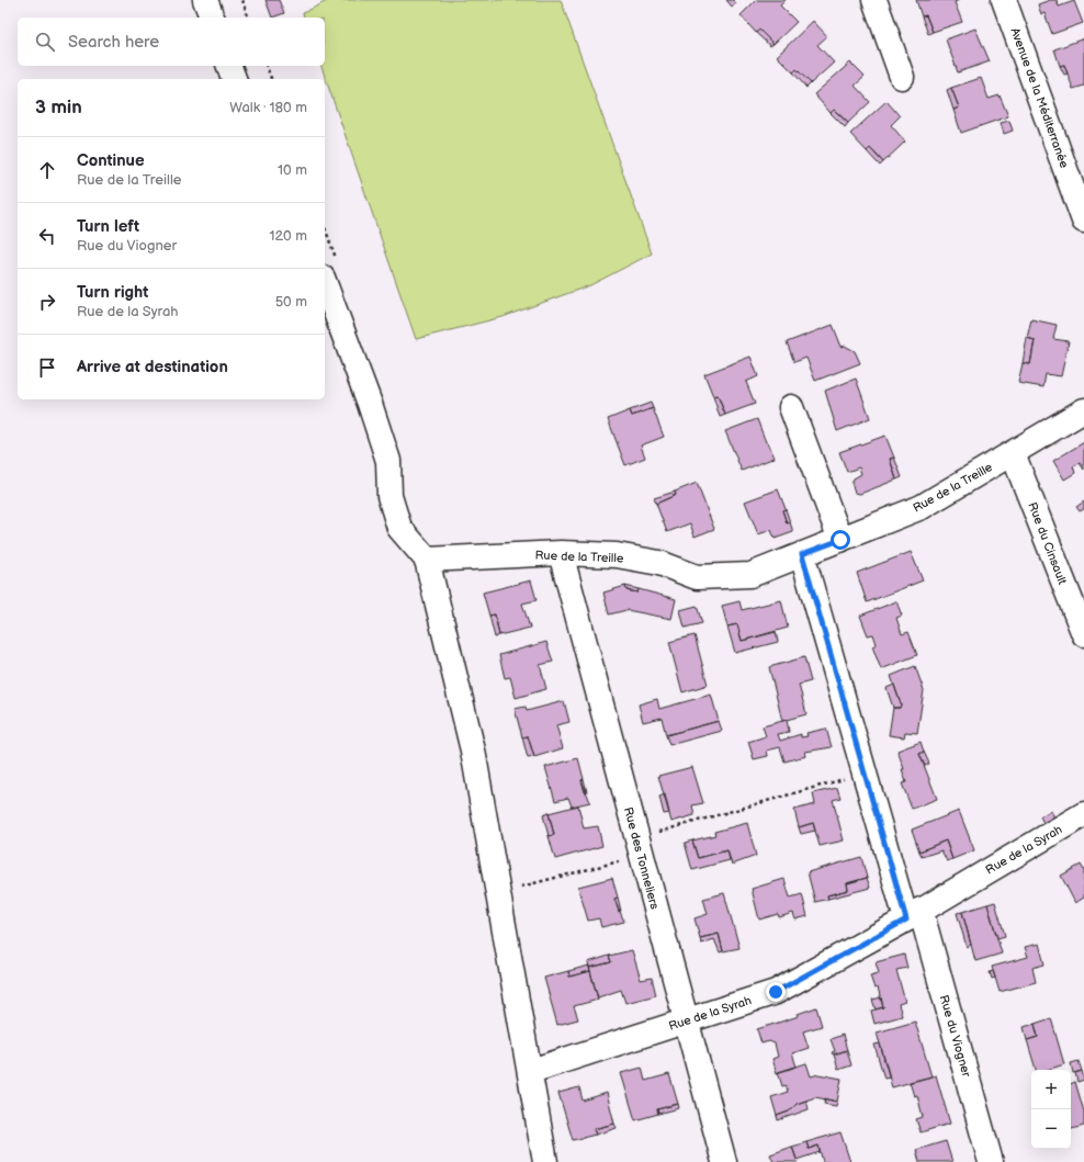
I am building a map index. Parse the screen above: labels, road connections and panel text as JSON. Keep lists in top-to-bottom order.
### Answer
{
  "streets": {
    "street": [
      "Avenue de la Méditerranée",
      "Rue de la Treille",
      "Rue du Cinsault",
      "Rue de la Syrah",
      "Rue des Tonneliers",
      "Rue du Viogner"
    ]
  },
  "crossings": [
    ["Rue de la Treille", "Rue du Cinsault"],
    ["Rue de la Treille", "Rue des Tonneliers"],
    ["Rue de la Treille", "Rue du Viogner"],
    ["Rue de la Syrah", "Rue des Tonneliers"],
    ["Rue de la Syrah", "Rue du Viogner"]
  ],
  "page": {
    "search": "Search here",
    "heading": ["3 min", "Walk · 180 m"],
    "list": [
      ["Continue", "Rue de la Treille", "10 m"],
      ["Turn left", "Rue du Viogner", "120 m"],
      ["Turn right", "Rue de la Syrah", "50 m"],
      "Arrive at destination"
    ],
    "map_buttons": ["+", "−"]
  }
}
